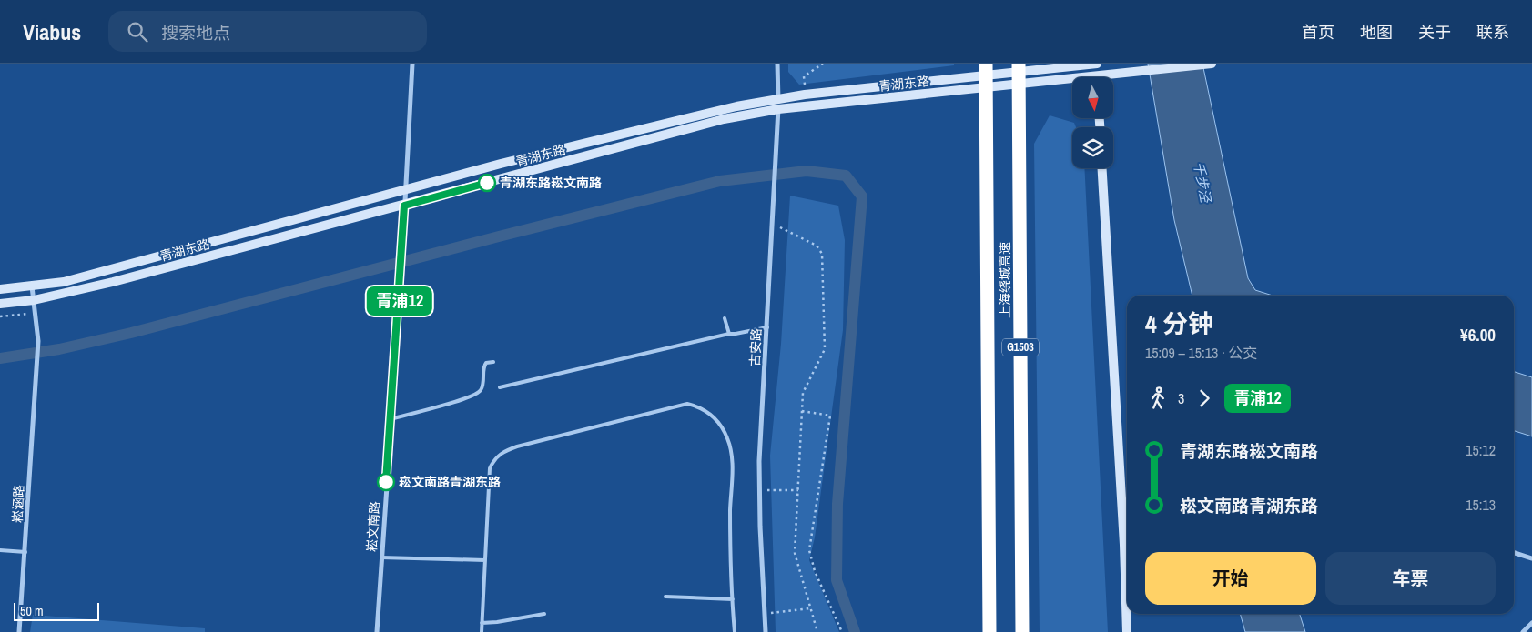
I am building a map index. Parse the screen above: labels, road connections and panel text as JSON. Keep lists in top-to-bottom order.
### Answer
{
  "streets": {
    "highway": ["上海绕城高速", "G1503"],
    "main road": ["青湖东路"],
    "street": ["古安路", "崧涵路", "崧文南路"]
  },
  "crossings": [
    ["青湖东路", "古安路"],
    ["青湖东路", "崧涵路"],
    ["青湖东路", "崧文南路"]
  ],
  "water": ["千步泾"],
  "places": ["青湖东路崧文南路", "崧文南路青湖东路"],
  "lines": ["bus line 青浦12"],
  "scale_bar": "50 m",
  "north": "bottom",
  "page": {
    "header": "Viabus",
    "search": "搜索地点",
    "nav": [
      "首页",
      "地图",
      "关于",
      "联系"
    ],
    "on_map": "青浦12",
    "heading": ["4 分钟", "15:09 – 15:13 · 公交", "¥6.00"],
    "legs": ["3", "青浦12"],
    "list": [
      {
        "name": "青湖东路崧文南路",
        "value": "15:12"
      },
      {
        "name": "崧文南路青湖东路",
        "value": "15:13"
      }
    ],
    "buttons": ["开始", "车票"],
    "scale": "50 m"
  }
}
